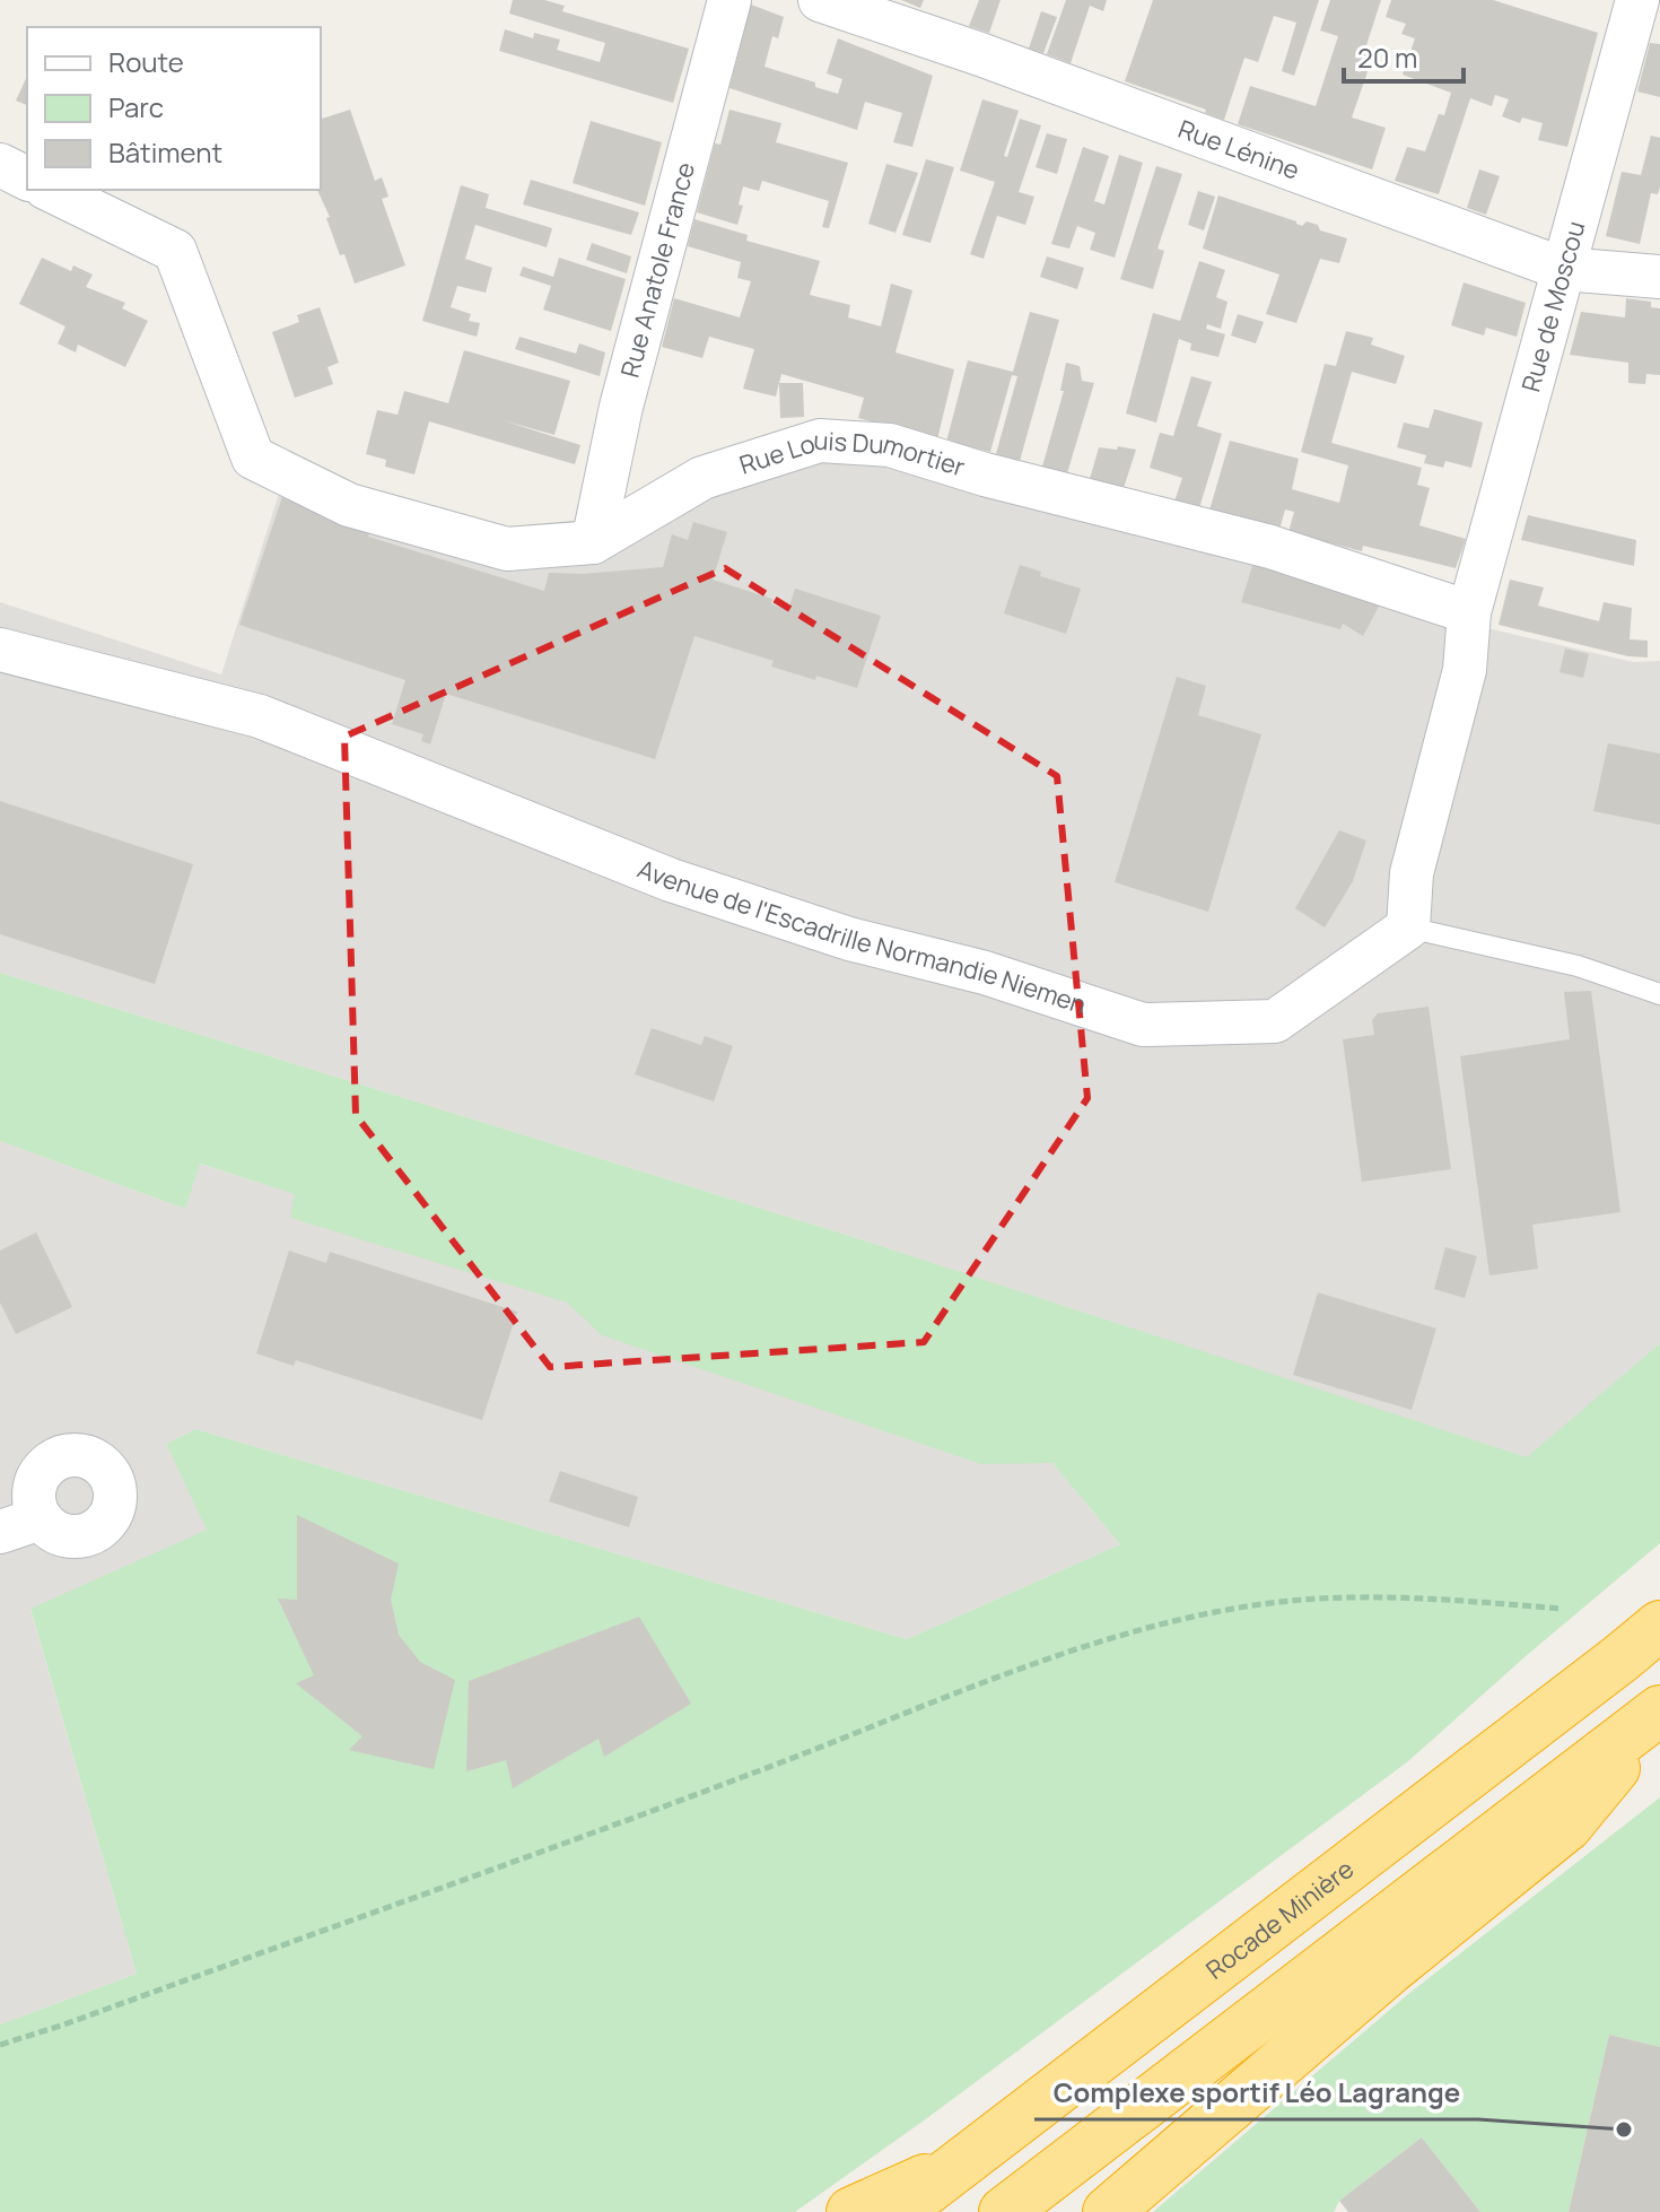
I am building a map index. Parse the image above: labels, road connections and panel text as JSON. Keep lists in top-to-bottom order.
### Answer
{
  "streets": {
    "highway": ["Rocade Minière"],
    "street": [
      "Rue Lénine",
      "Rue Anatole France",
      "Rue de Moscou",
      "Rue Louis Dumortier",
      "Avenue de l'Escadrille Normandie Niemen"
    ]
  },
  "crossings": [
    ["Rue Lénine", "Rue de Moscou"],
    ["Rue Anatole France", "Rue Louis Dumortier"],
    ["Rue de Moscou", "Rue Louis Dumortier"]
  ],
  "places": ["Complexe sportif Léo Lagrange"],
  "legend": ["Route", "Parc", "Bâtiment"],
  "scale_bar": "20 m"
}
